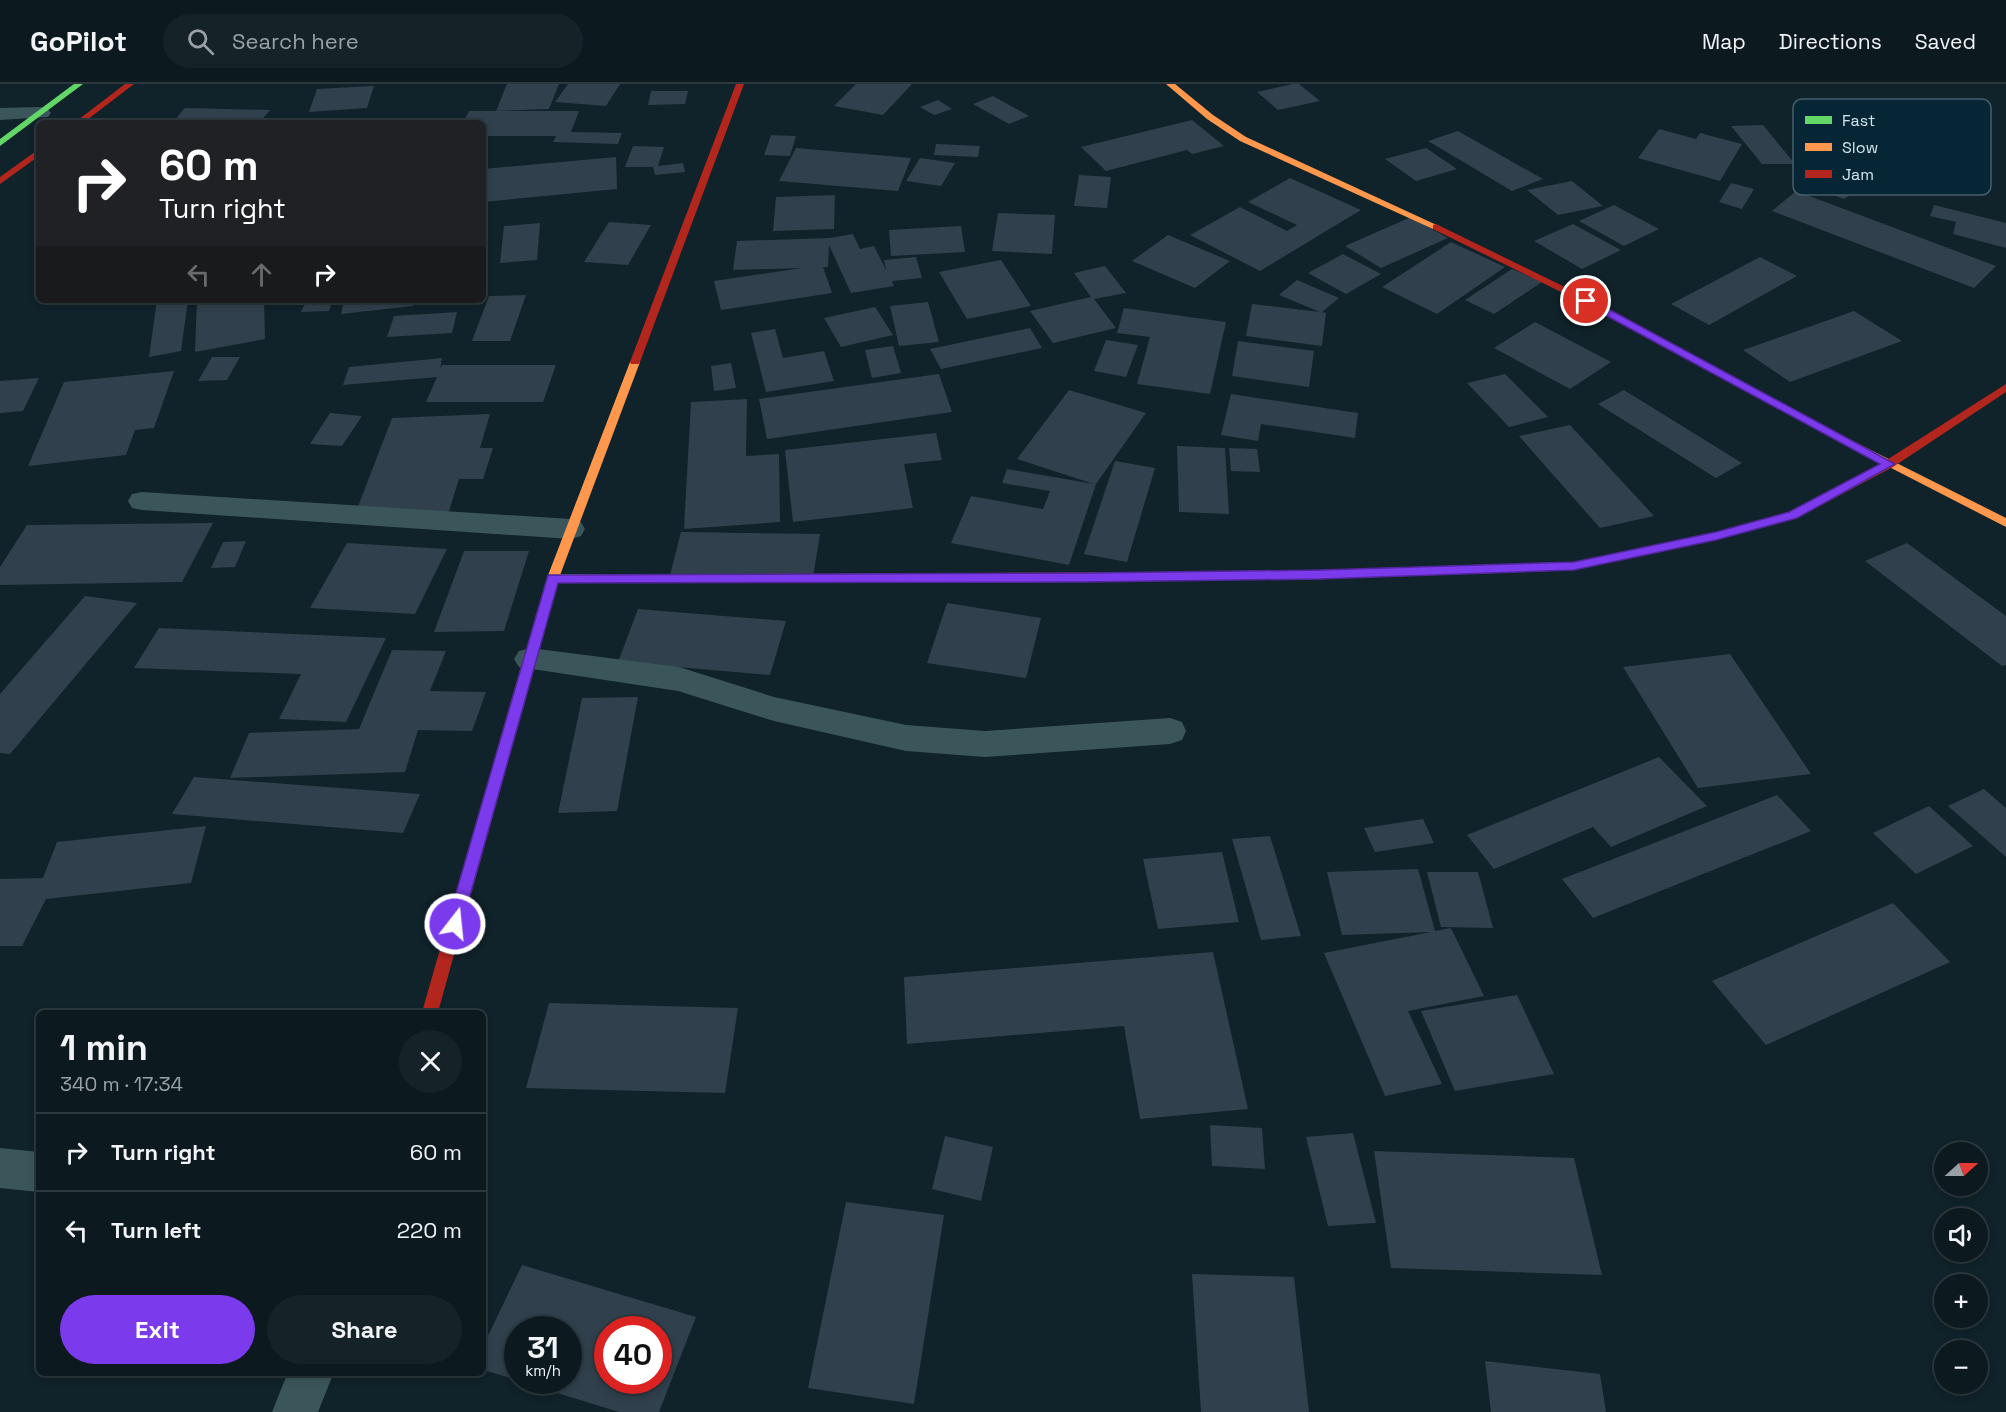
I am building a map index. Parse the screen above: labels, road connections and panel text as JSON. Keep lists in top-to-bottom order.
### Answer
{
  "legend": ["Fast", "Slow", "Jam"],
  "north": "right",
  "page": {
    "header": "GoPilot",
    "search": "Search here",
    "nav": ["Map", "Directions", "Saved"],
    "turn": ["60 m", "Turn right"],
    "heading": ["1 min", "340 m · 17:34"],
    "list": [
      {
        "name": "Turn right",
        "value": "60 m"
      },
      {
        "name": "Turn left",
        "value": "220 m"
      }
    ],
    "map_buttons": ["+", "−"],
    "buttons": ["Exit", "Share"],
    "speed": "31 km/h",
    "limit": "40"
  }
}
